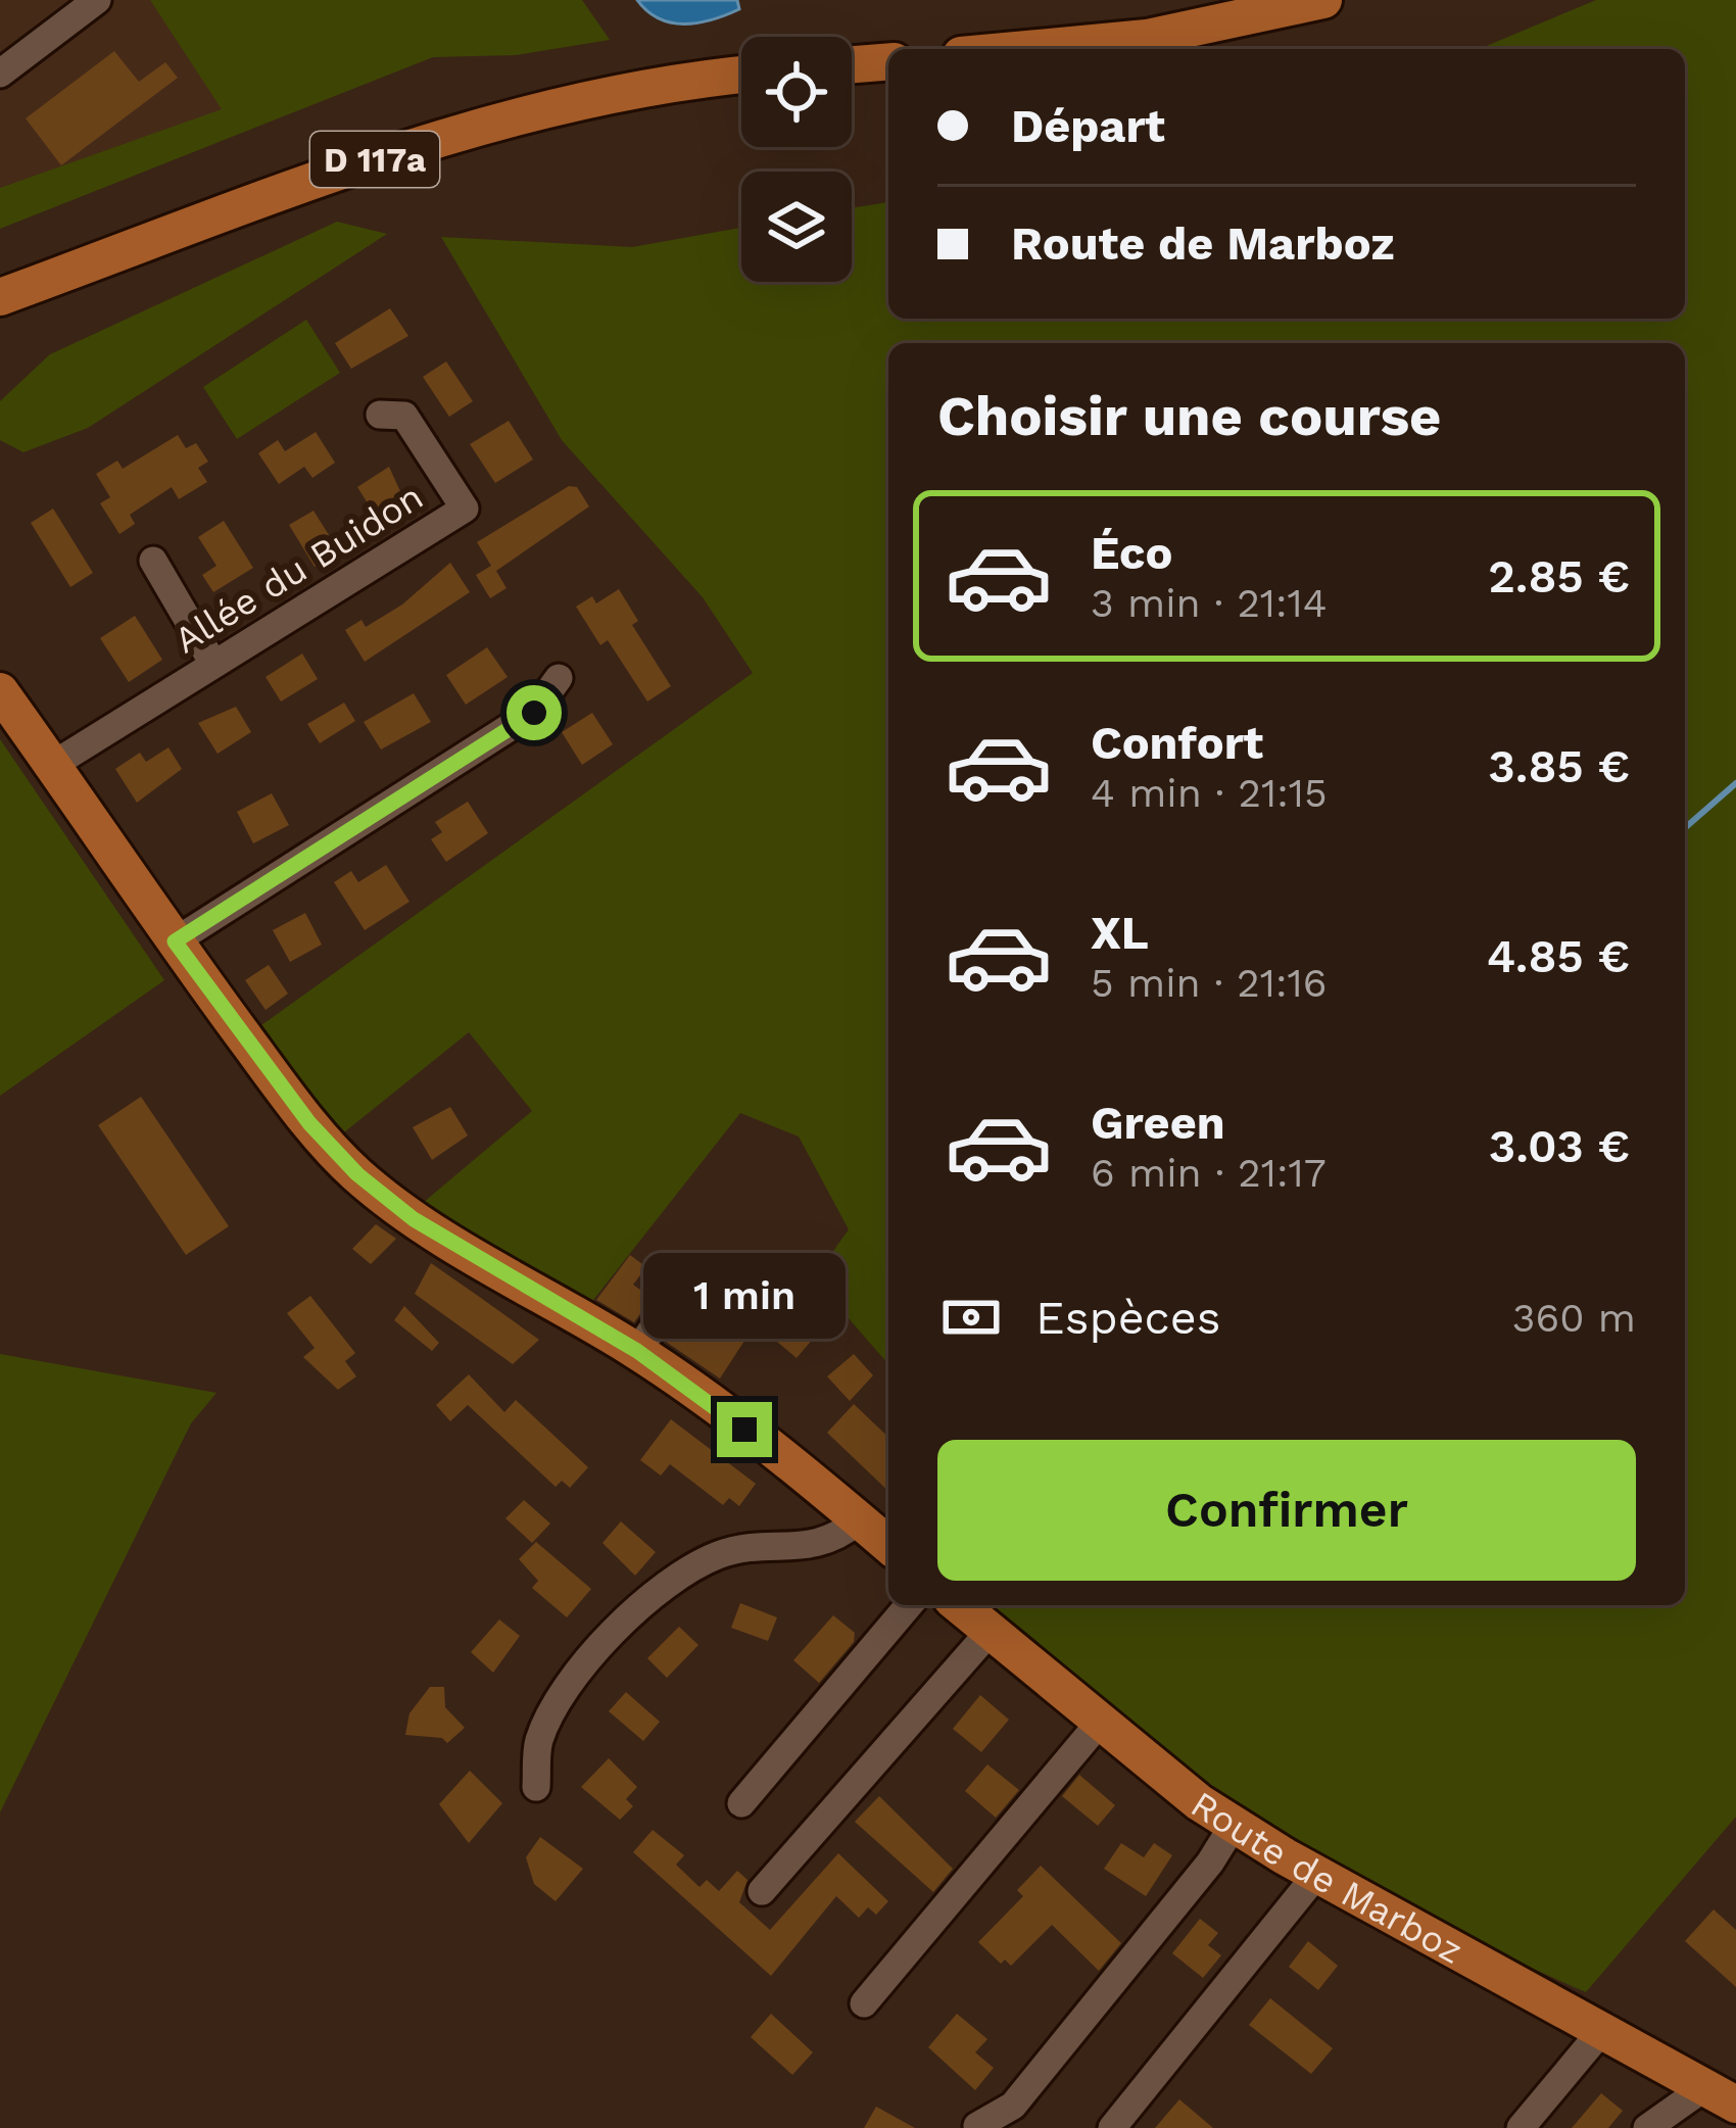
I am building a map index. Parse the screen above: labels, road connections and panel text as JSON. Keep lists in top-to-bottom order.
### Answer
{
  "streets": {
    "main road": ["D 117a", "Route de Marboz"],
    "street": ["Allée du Buidon"]
  },
  "page": {
    "banner": ["Départ", "Route de Marboz"],
    "heading": "Choisir une course",
    "list": [
      {
        "name": "Éco",
        "note": "3 min · 21:14",
        "value": "2.85 €"
      },
      {
        "name": "Confort",
        "note": "4 min · 21:15",
        "value": "3.85 €"
      },
      {
        "name": "XL",
        "note": "5 min · 21:16",
        "value": "4.85 €"
      },
      {
        "name": "Green",
        "note": "6 min · 21:17",
        "value": "3.03 €"
      }
    ],
    "pay": ["Espèces", "360 m"],
    "bubble": "1 min",
    "buttons": "Confirmer"
  }
}
